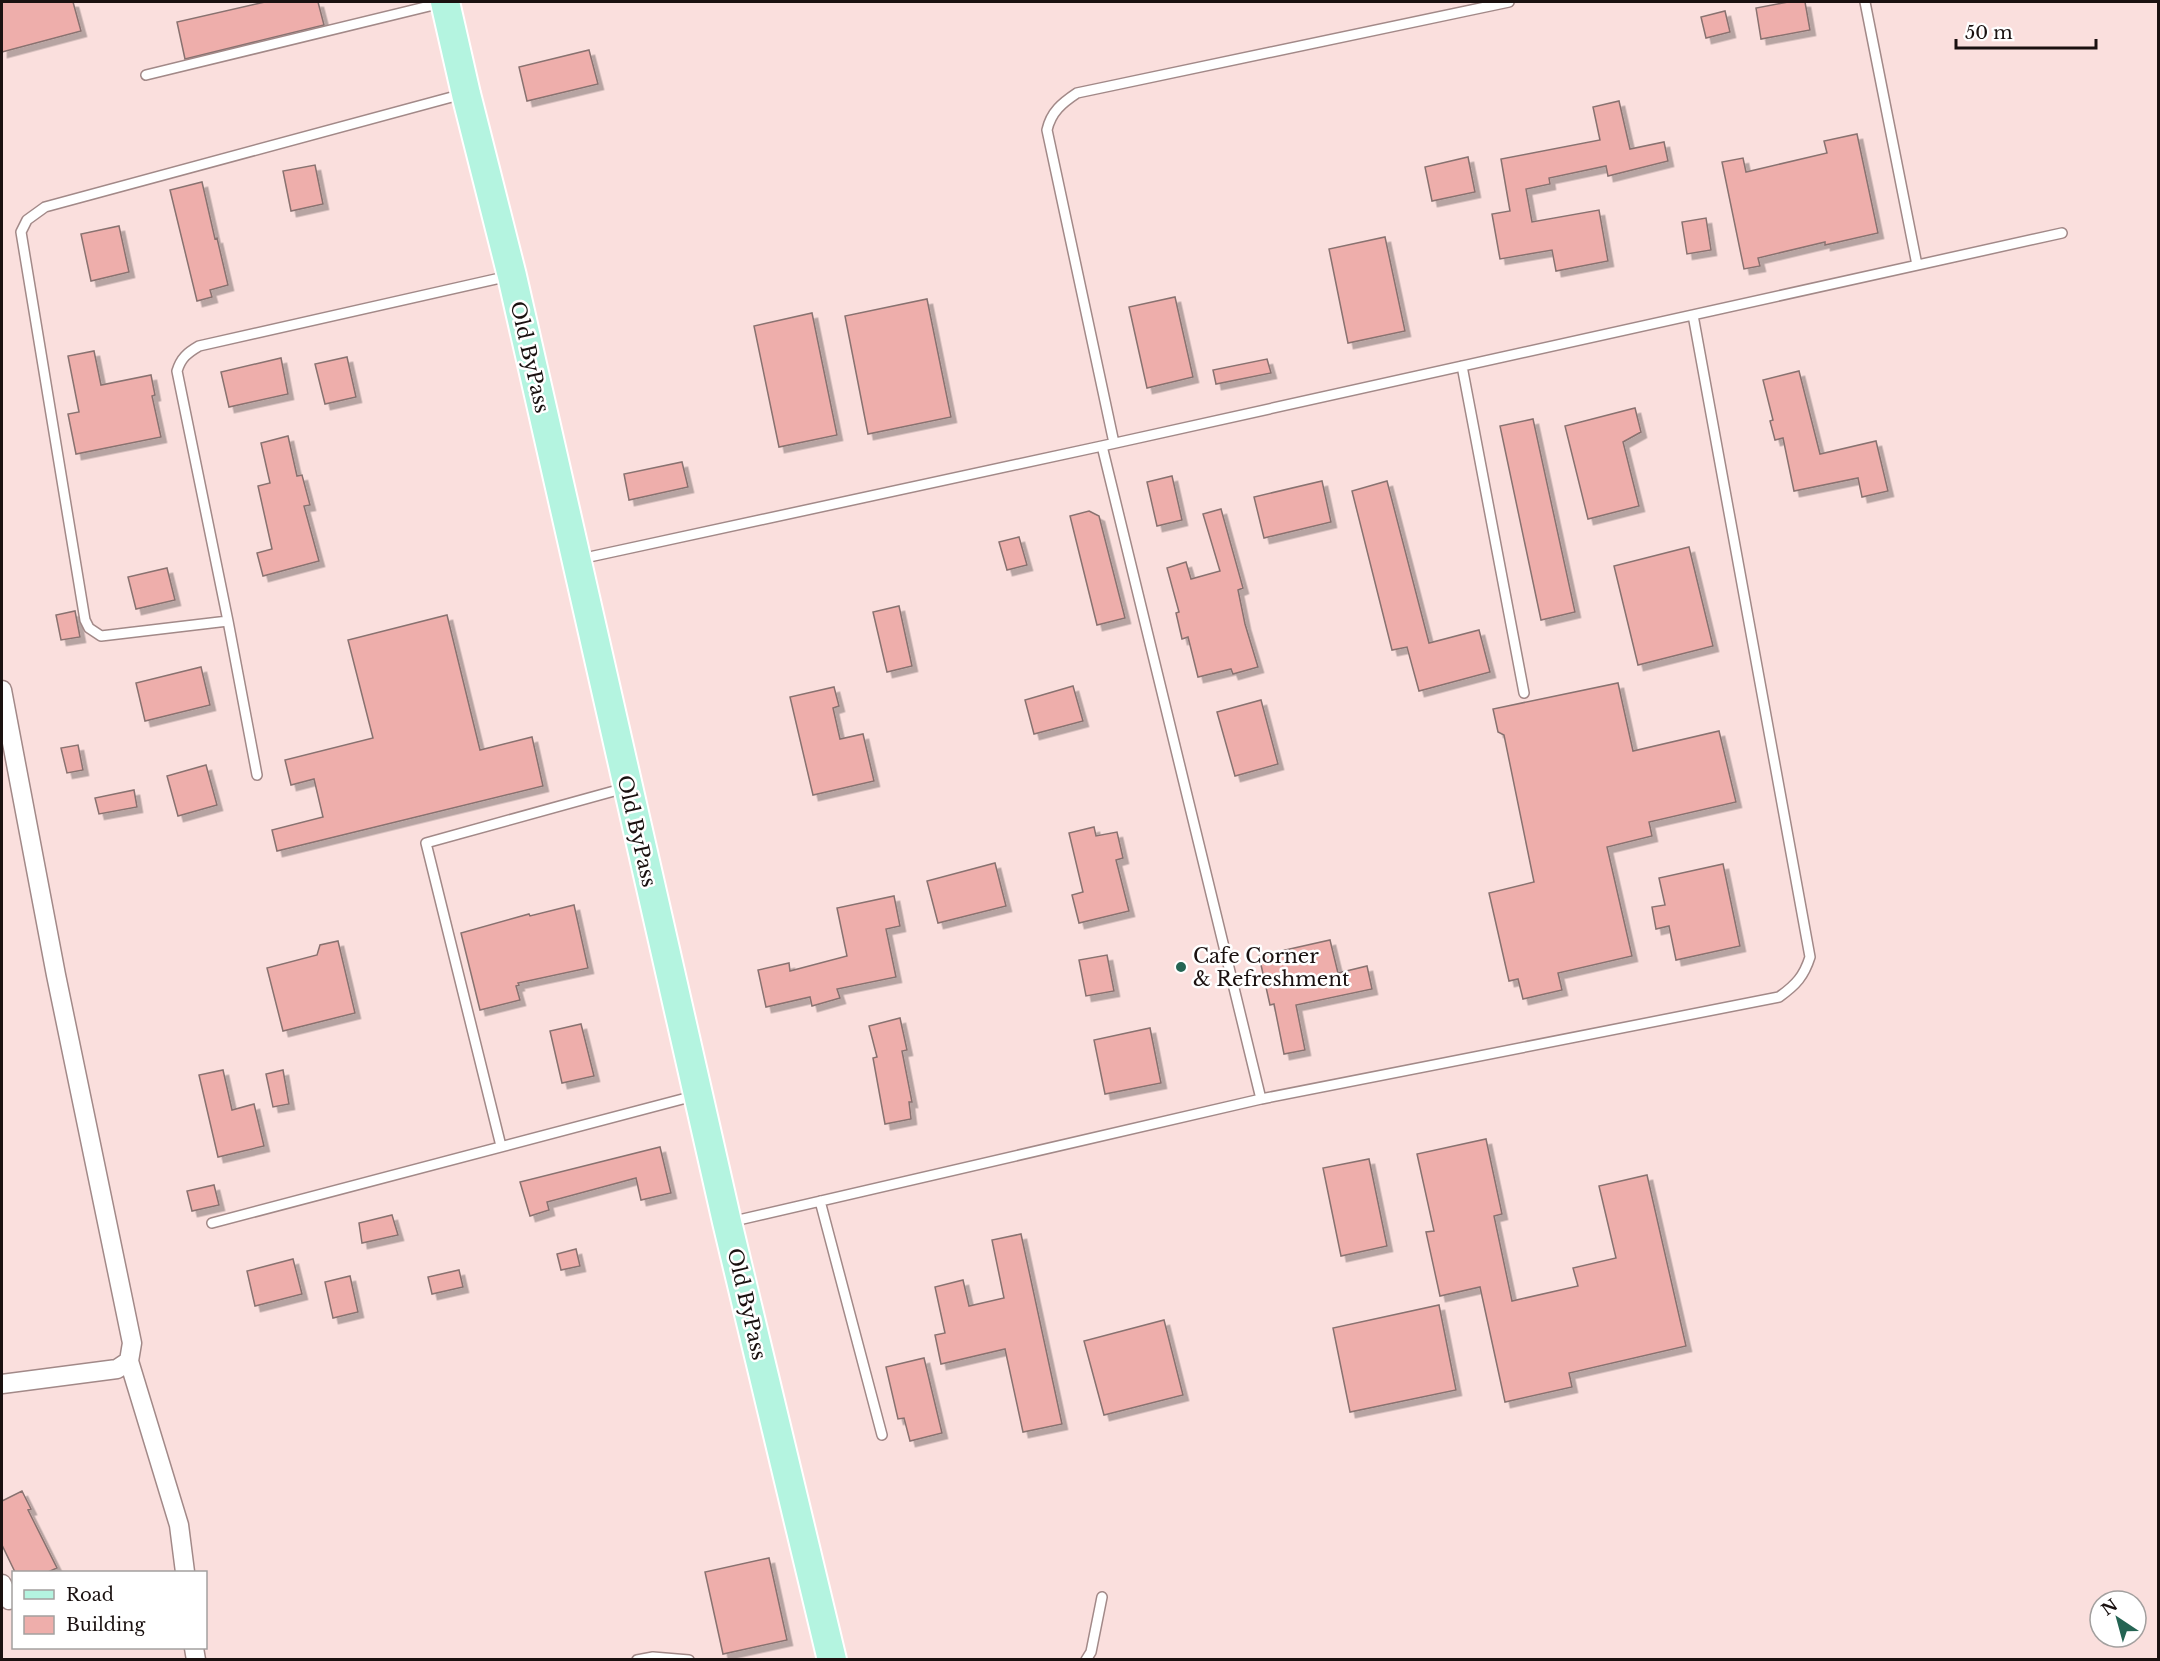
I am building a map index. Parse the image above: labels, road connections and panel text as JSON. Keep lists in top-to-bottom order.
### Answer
{
  "streets": {
    "main road": ["Old ByPass"]
  },
  "places": ["Cafe Corner & Refreshment"],
  "legend": ["Road", "Building"],
  "scale_bar": "50 m",
  "north": "top left"
}
